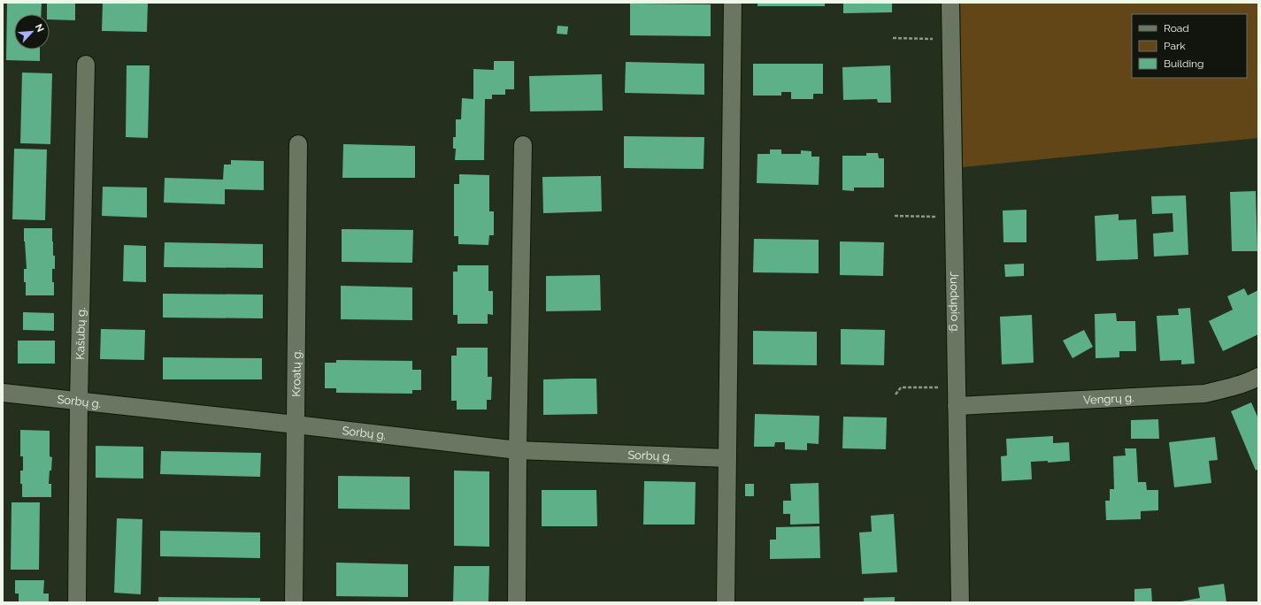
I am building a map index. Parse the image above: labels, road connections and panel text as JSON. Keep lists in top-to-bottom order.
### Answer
{
  "streets": {
    "street": [
      "Juodupio g.",
      "Kašubų g.",
      "Kroatų g.",
      "Vengrų g.",
      "Sorbų g."
    ]
  },
  "crossings": [
    ["Juodupio g.", "Vengrų g."],
    ["Kašubų g.", "Sorbų g."],
    ["Kroatų g.", "Sorbų g."]
  ],
  "legend": ["Road", "Park", "Building"],
  "north": "top right"
}
